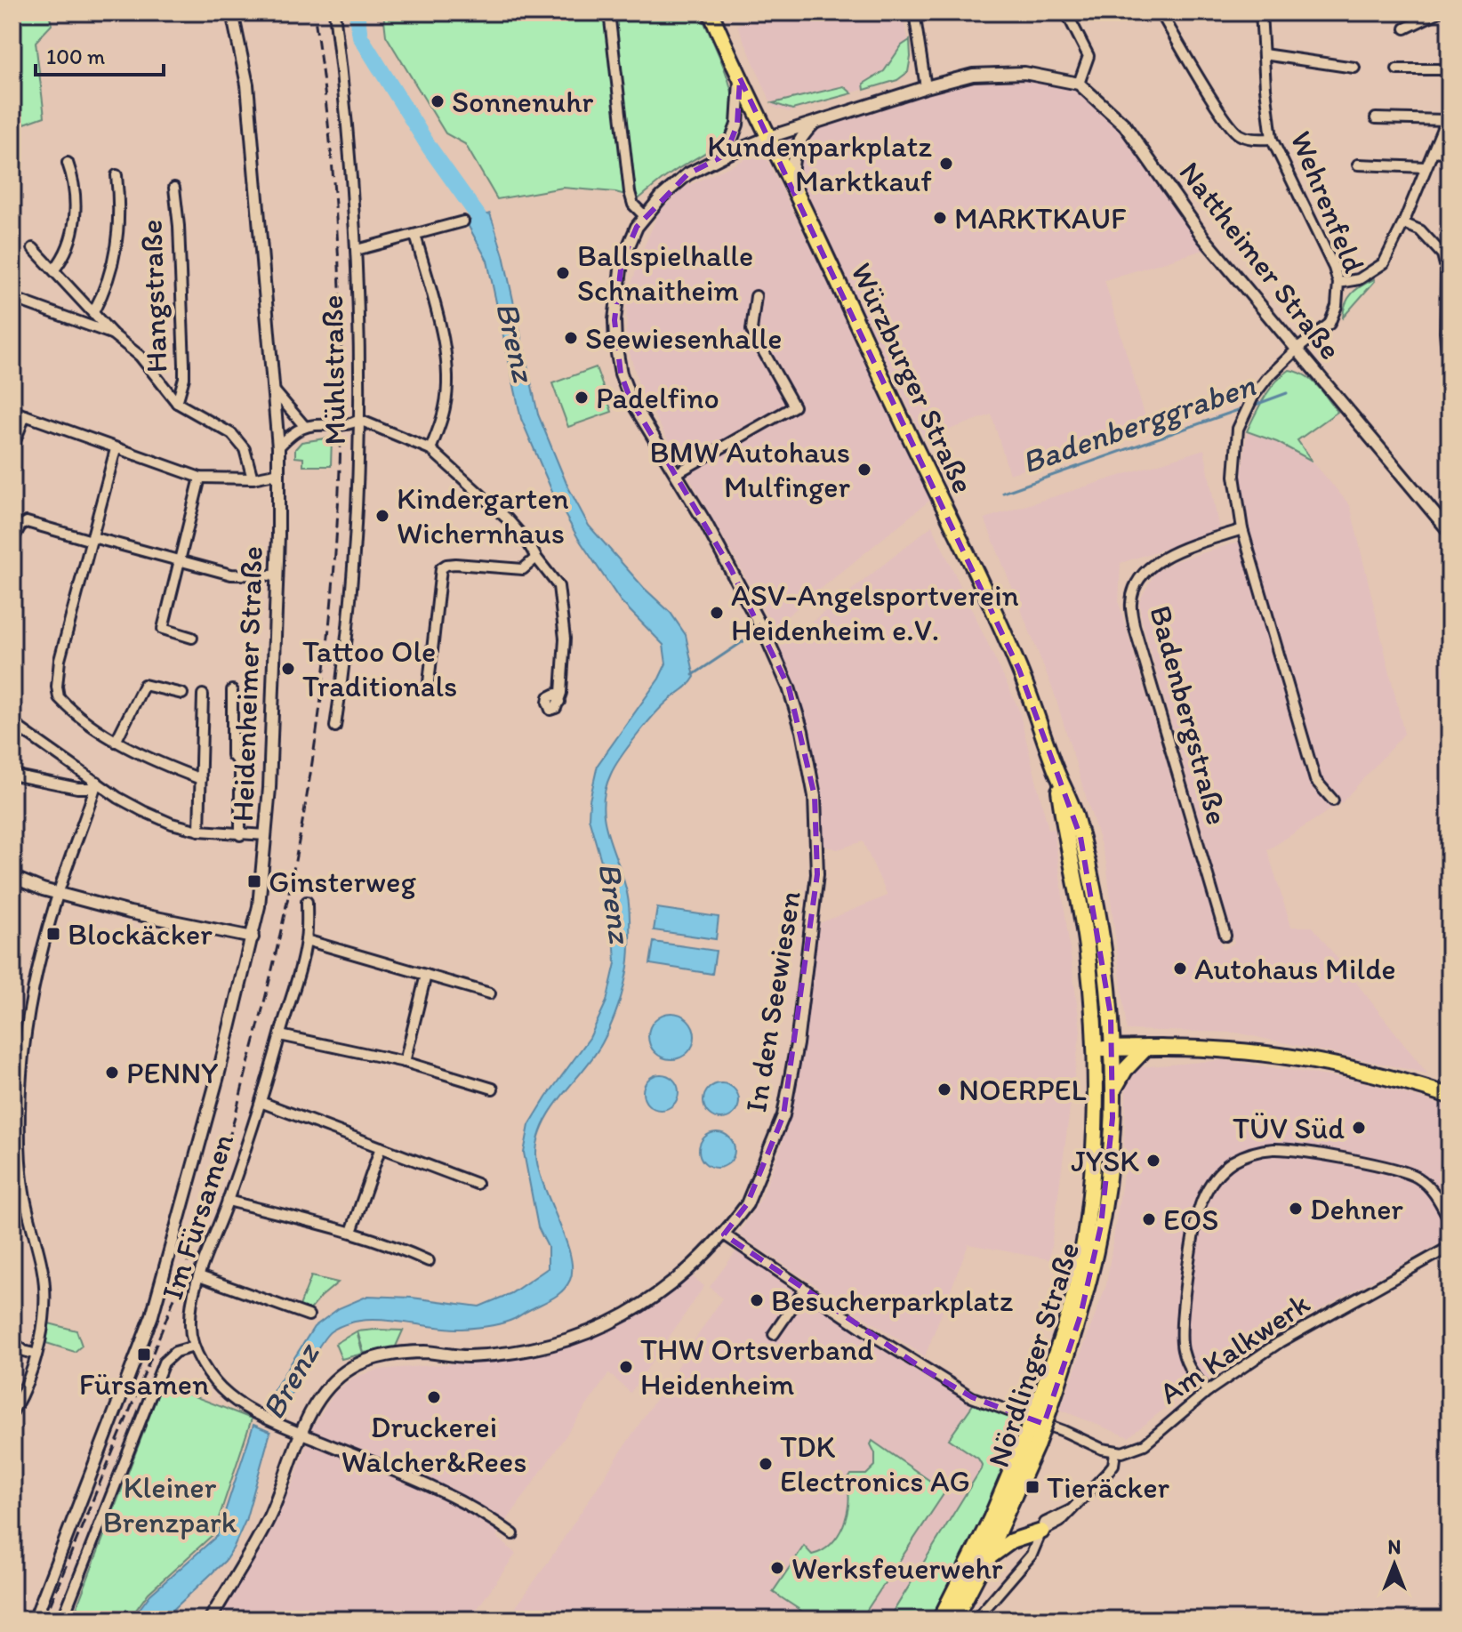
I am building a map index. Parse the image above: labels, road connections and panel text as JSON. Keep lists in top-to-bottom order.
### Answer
{
  "streets": {
    "main road": ["Würzburger Straße", "Nördlinger Straße"],
    "street": [
      "Wehrenfeld",
      "Nattheimer Straße",
      "Hangstraße",
      "Mühlstraße",
      "Heidenheimer Straße",
      "Badenbergstraße",
      "In den Seewiesen",
      "Im Fürsamen",
      "Am Kalkwerk"
    ]
  },
  "crossings": [
    ["Wehrenfeld", "Nattheimer Straße"],
    ["Nattheimer Straße", "In den Seewiesen"],
    ["Würzburger Straße", "In den Seewiesen"],
    ["Würzburger Straße", "Nördlinger Straße"],
    ["In den Seewiesen", "Im Fürsamen"]
  ],
  "water": ["Brenz", "Badenberggraben"],
  "parks": ["Kleiner Brenzpark"],
  "places": {
    "other": [
      "Sonnenuhr",
      "Kundenparkplatz Marktkauf",
      "MARKTKAUF",
      "Ballspielhalle Schnaitheim",
      "Seewiesenhalle",
      "Padelfino",
      "BMW Autohaus Mulfinger",
      "Kindergarten Wichernhaus",
      "ASV-Angelsportverein Heidenheim e.V.",
      "Tattoo Ole Traditionals",
      "Autohaus Milde",
      "PENNY",
      "NOERPEL",
      "TÜV Süd",
      "JYSK",
      "Dehner",
      "EOS",
      "Besucherparkplatz",
      "THW Ortsverband Heidenheim",
      "Druckerei Walcher&Rees",
      "TDK Electronics AG",
      "Werksfeuerwehr"
    ],
    "transit": [
      "Ginsterweg",
      "Blockäcker",
      "Fürsamen",
      "Tieräcker"
    ]
  },
  "scale_bar": "100 m",
  "north": "top"
}
